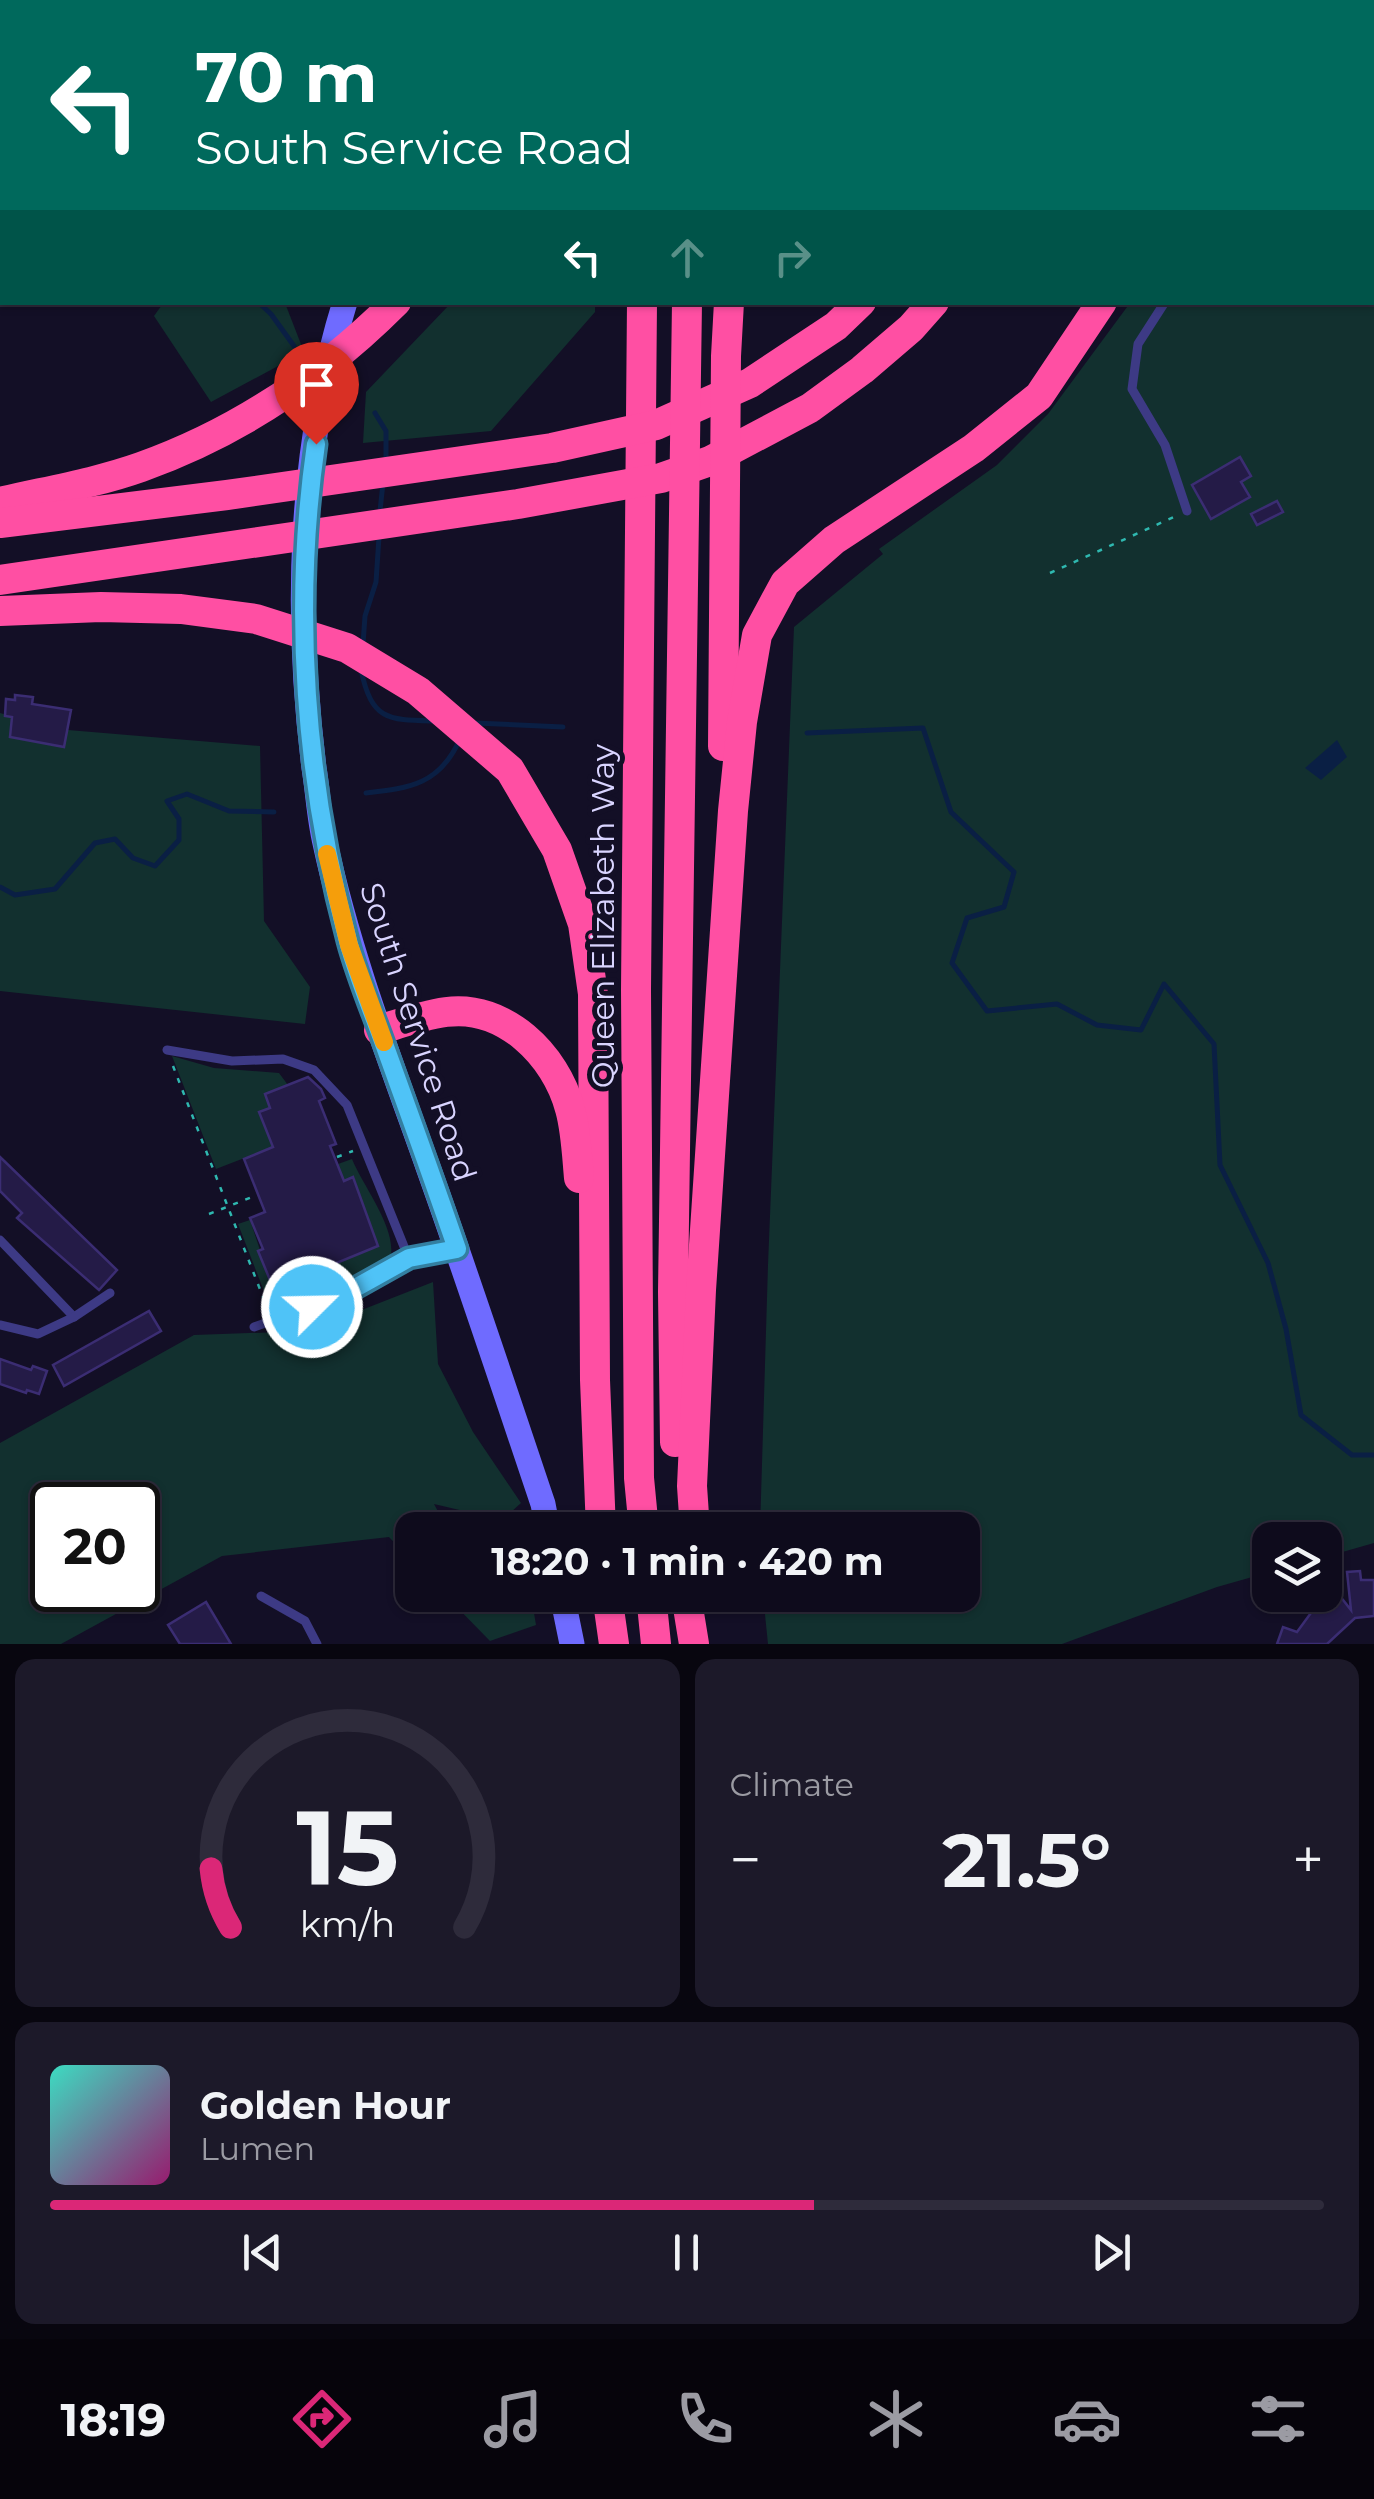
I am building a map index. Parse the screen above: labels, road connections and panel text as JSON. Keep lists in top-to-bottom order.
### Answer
{
  "streets": {
    "highway": ["Queen Elizabeth Way"],
    "main road": ["South Service Road"]
  },
  "page": {
    "turn": ["70 m", "South Service Road"],
    "limit": "20",
    "trip": "18:20 · 1 min · 420 m",
    "tile": "Climate",
    "heat": ["−", "21.5°", "+"],
    "song": ["Golden Hour", "Lumen"],
    "tabs": "18:19",
    "gauge": ["15", "km/h"]
  }
}
